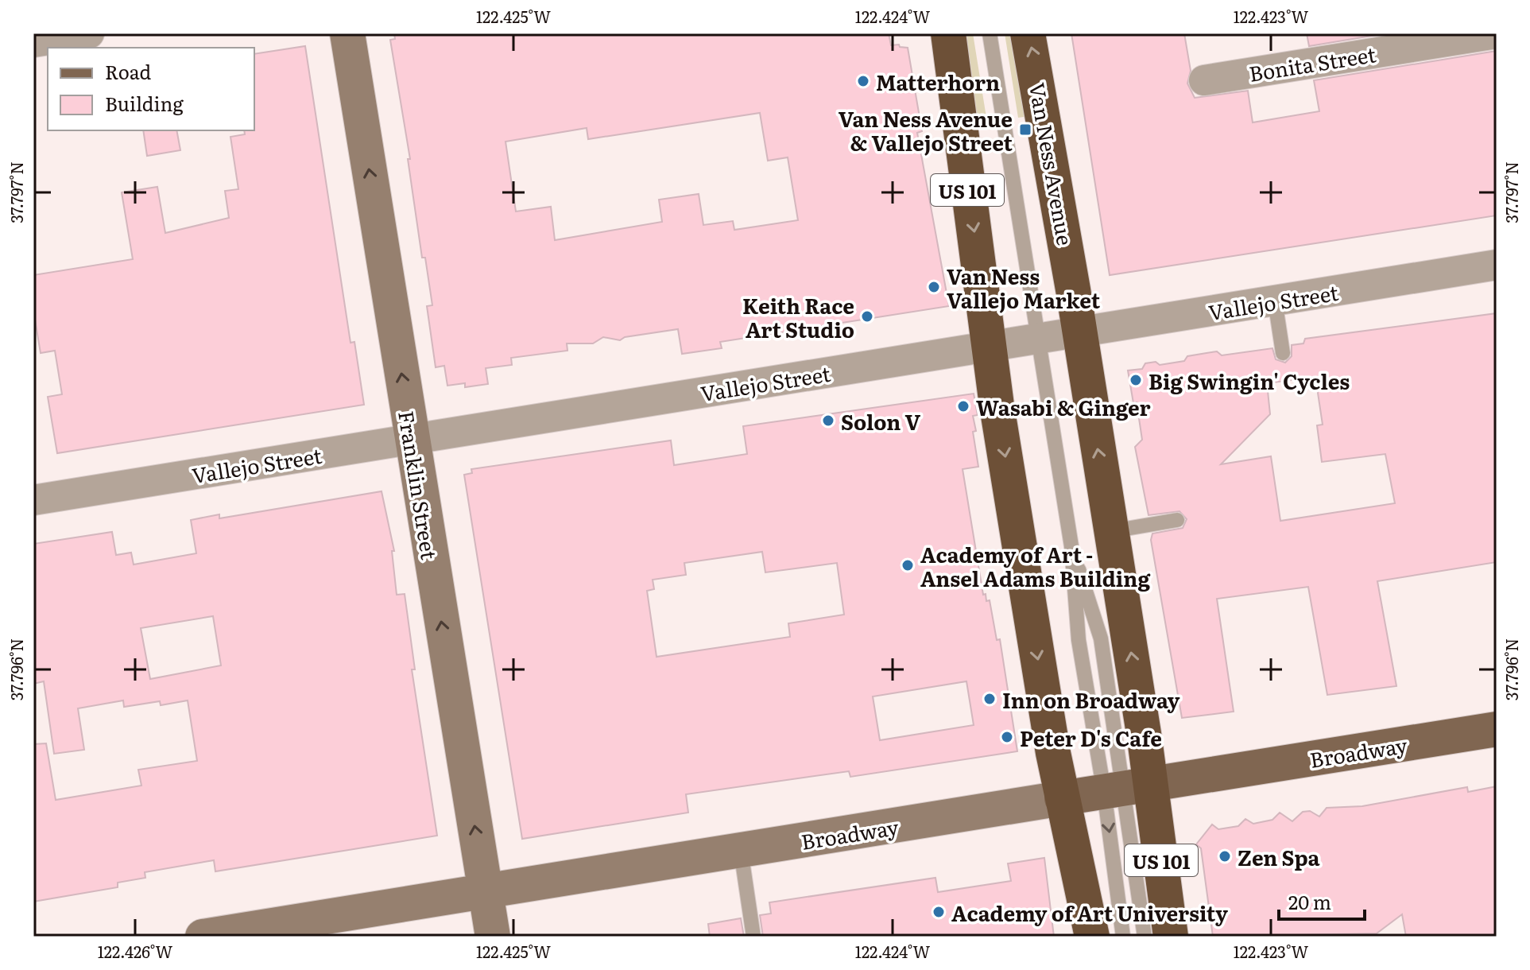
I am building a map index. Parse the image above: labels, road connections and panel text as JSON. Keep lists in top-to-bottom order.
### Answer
{
  "streets": {
    "highway": ["Van Ness Avenue", "US 101"],
    "main road": ["Franklin Street", "Broadway"],
    "street": ["Bonita Street", "Vallejo Street"]
  },
  "crossings": [
    ["Van Ness Avenue", "Vallejo Street"],
    ["Van Ness Avenue", "Broadway"],
    ["US 101", "Vallejo Street"],
    ["US 101", "Broadway"],
    ["Vallejo Street", "Franklin Street"],
    ["Franklin Street", "Broadway"]
  ],
  "one_way": ["Franklin Street"],
  "places": {
    "other": [
      "Matterhorn",
      "Van Ness Vallejo Market",
      "Keith Race Art Studio",
      "Big Swingin' Cycles",
      "Wasabi & Ginger",
      "Solon V",
      "Academy of Art - Ansel Adams Building",
      "Inn on Broadway",
      "Peter D's Cafe",
      "Zen Spa",
      "Academy of Art University"
    ],
    "transit": ["Van Ness Avenue & Vallejo Street"]
  },
  "legend": ["Road", "Building"],
  "scale_bar": "20 m",
  "coordinates": [
    "122.425°W",
    "122.424°W",
    "122.423°W",
    "37.797°N",
    "37.796°N",
    "122.426°W"
  ]
}
